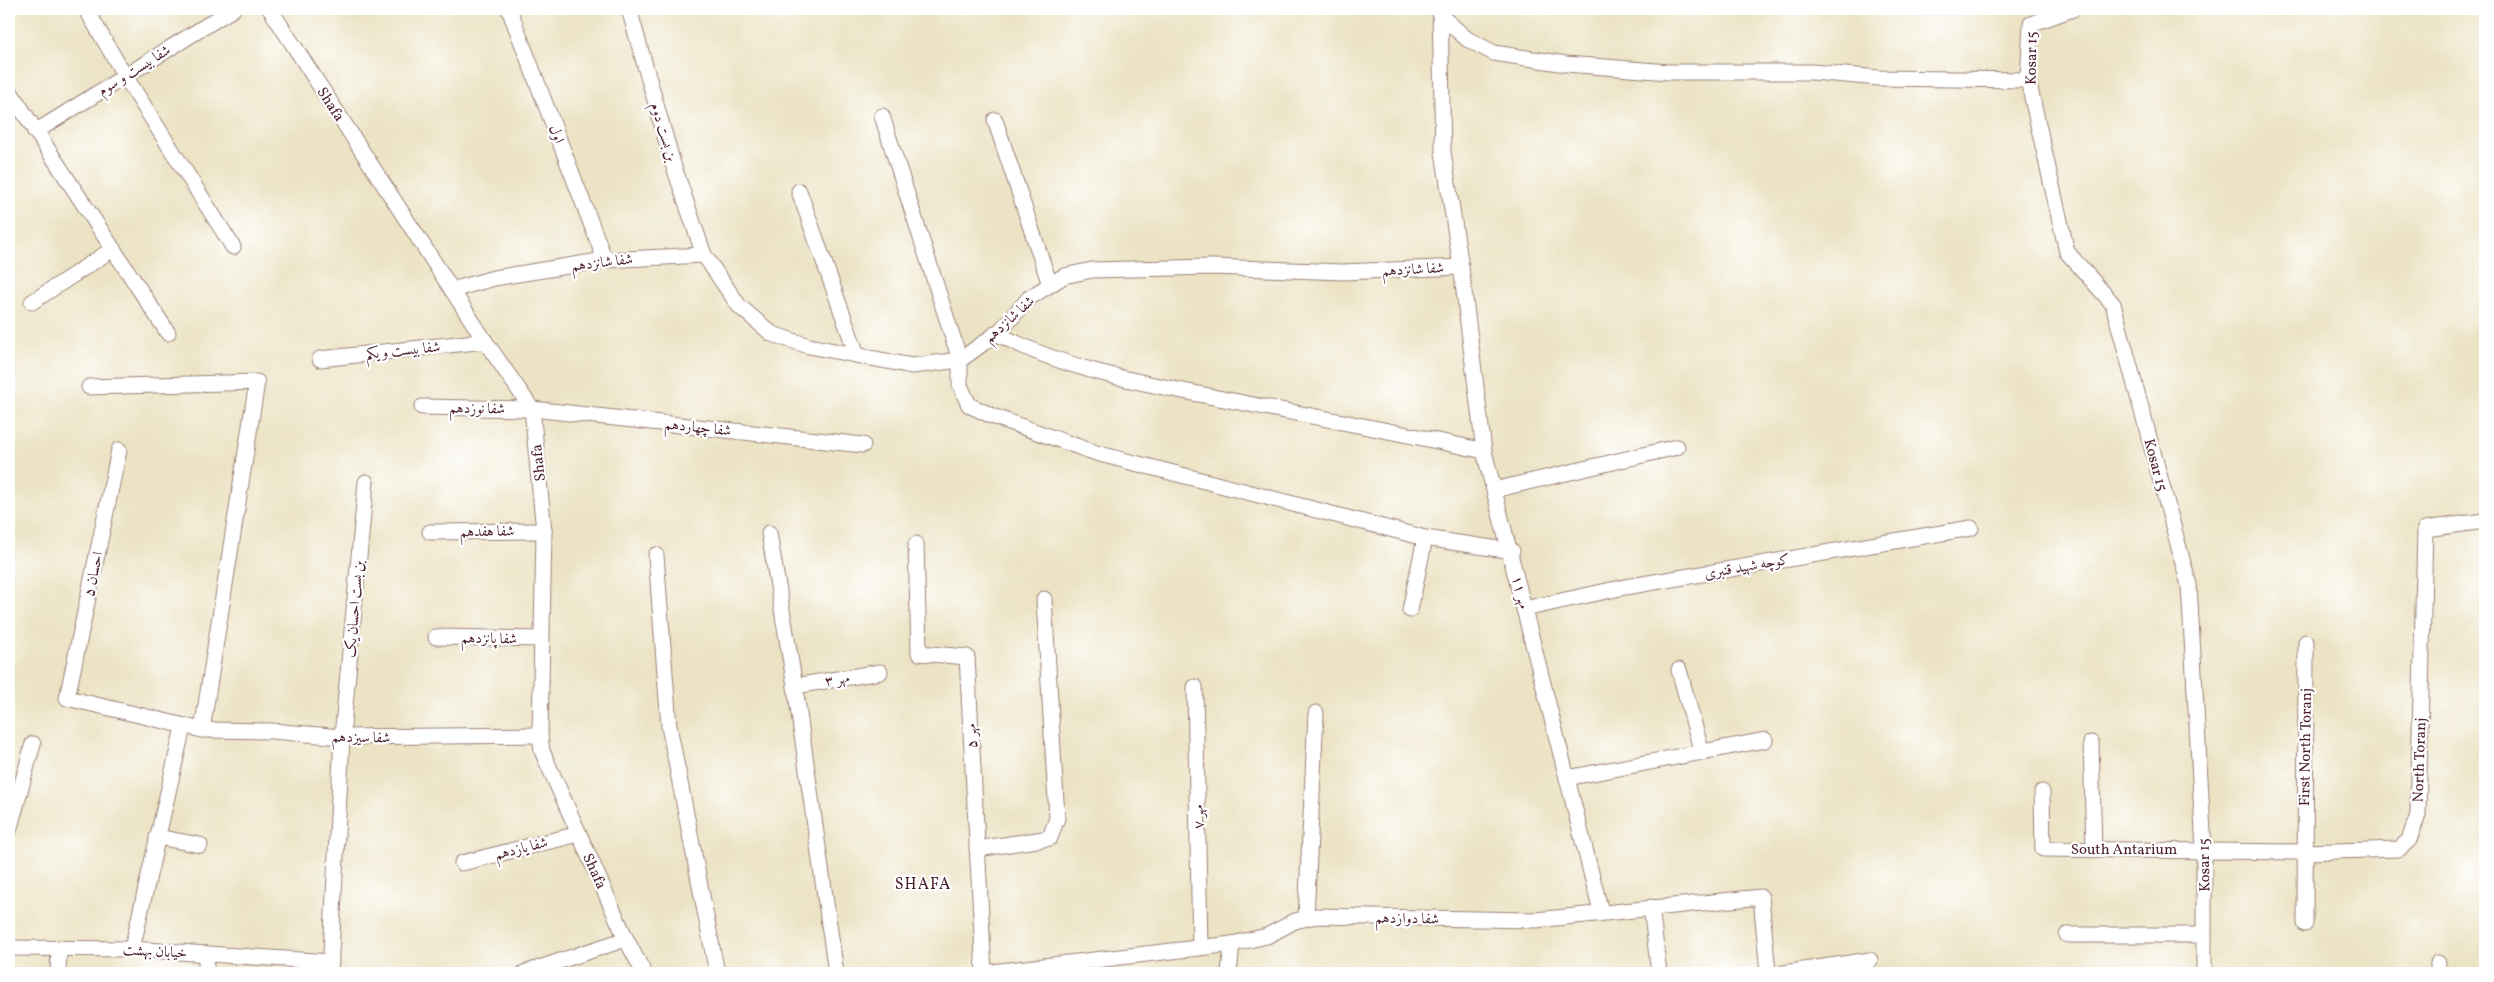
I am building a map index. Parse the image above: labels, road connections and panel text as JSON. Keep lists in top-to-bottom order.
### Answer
{
  "streets": {
    "street": [
      "Kosar 15",
      "شفا بیست و سوم",
      "Shafa",
      "بن بست دوم",
      "اول",
      "شفا شانزدهم",
      "شفا بیست و یکم",
      "شفا نوزدهم",
      "شفا چهاردهم",
      "شفا هفدهم",
      "کوچه شهید قنبری",
      "احسان ۵",
      "مهر ۱۱",
      "بن بست احسان یک",
      "شفا پانزدهم",
      "مهر ۳",
      "مهر ۵",
      "شفا سیزدهم",
      "First North Toranj",
      "North Toranj",
      "مهر ۷",
      "شفا یازدهم",
      "South Antarium",
      "شفا دوازدهم",
      "خیابان بهشت"
    ]
  },
  "crossings": [
    ["Kosar 15", "North Toranj"],
    ["Kosar 15", "South Antarium"],
    ["Shafa", "شفا شانزدهم"],
    ["Shafa", "شفا بیست و یکم"],
    ["Shafa", "شفا نوزدهم"],
    ["Shafa", "شفا چهاردهم"],
    ["Shafa", "شفا هفدهم"],
    ["Shafa", "شفا پانزدهم"],
    ["Shafa", "شفا سیزدهم"],
    ["Shafa", "شفا یازدهم"],
    ["بن بست دوم", "شفا شانزدهم"],
    ["اول", "شفا شانزدهم"],
    ["شفا شانزدهم", "مهر ۱۱"],
    ["شفا نوزدهم", "شفا چهاردهم"],
    ["کوچه شهید قنبری", "مهر ۱۱"],
    ["احسان ۵", "شفا سیزدهم"],
    ["مهر ۱۱", "شفا دوازدهم"],
    ["بن بست احسان یک", "شفا سیزدهم"],
    ["بن بست احسان یک", "خیابان بهشت"],
    ["مهر ۵", "شفا دوازدهم"],
    ["First North Toranj", "North Toranj"],
    ["North Toranj", "South Antarium"],
    ["مهر ۷", "شفا دوازدهم"]
  ],
  "districts": ["SHAFA"]
}
